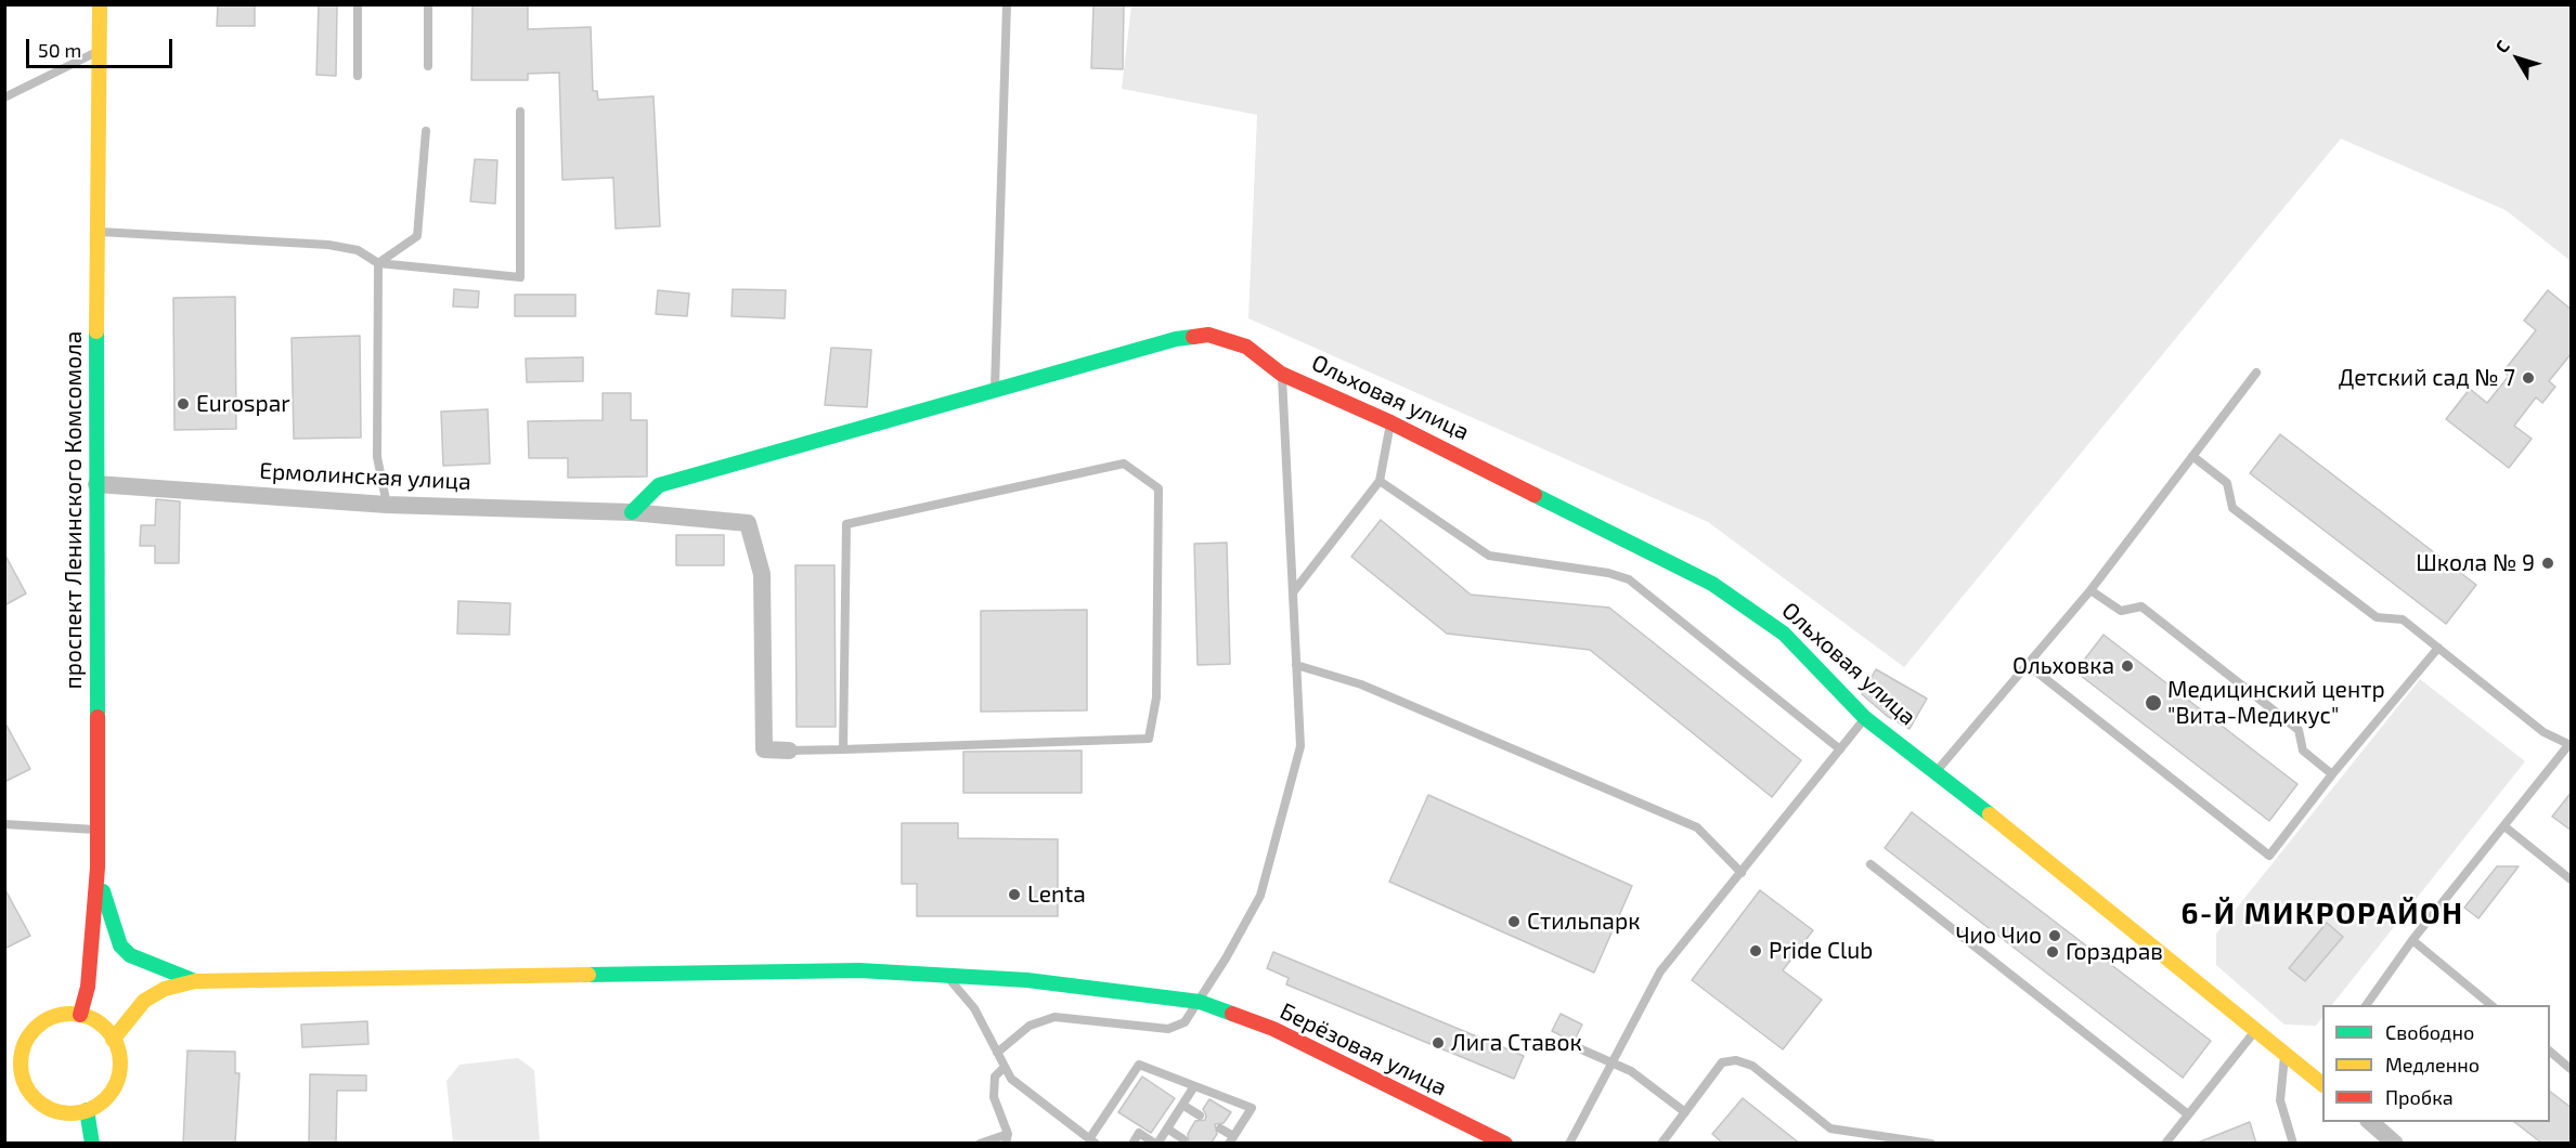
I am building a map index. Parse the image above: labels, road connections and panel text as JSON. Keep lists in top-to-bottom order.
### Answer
{
  "streets": {
    "street": [
      "Ольховая улица",
      "Ермолинская улица",
      "проспект Ленинского Комсомола",
      "Берёзовая улица"
    ]
  },
  "crossings": [
    ["Ольховая улица", "Ермолинская улица"],
    ["Ермолинская улица", "проспект Ленинского Комсомола"]
  ],
  "districts": ["6-Й МИКРОРАЙОН"],
  "places": [
    "Детский сад № 7",
    "Eurospar",
    "Школа № 9",
    "Ольховка",
    "Медицинский центр \"Вита-Медикус\"",
    "Lenta",
    "Стильпарк",
    "Чио Чио",
    "Pride Club",
    "Горздрав",
    "Лига Ставок"
  ],
  "legend": ["Свободно", "Медленно", "Пробка"],
  "scale_bar": "50 m",
  "north": "top left"
}
